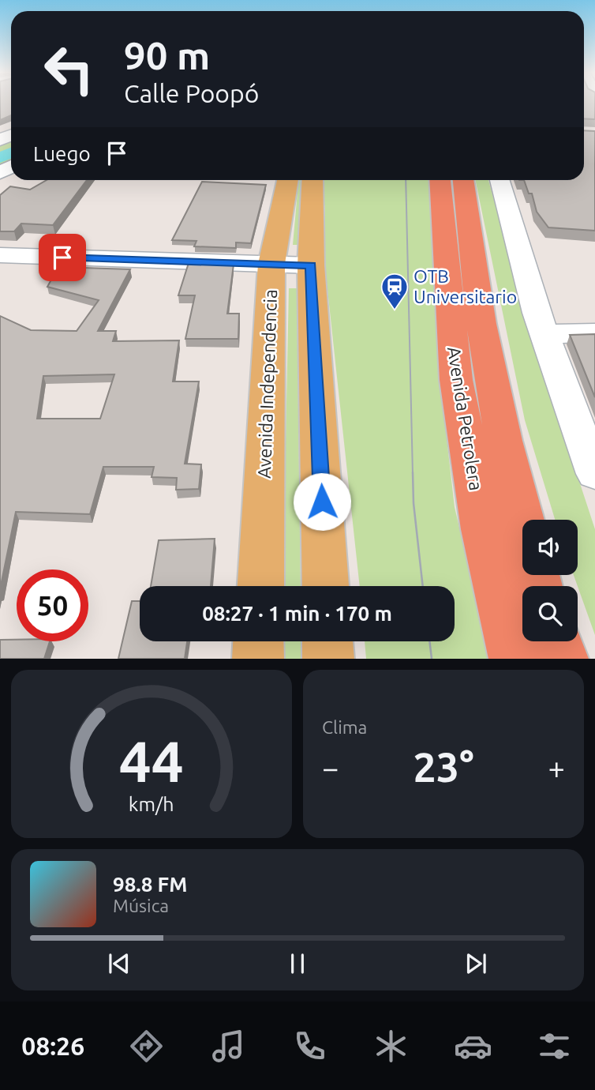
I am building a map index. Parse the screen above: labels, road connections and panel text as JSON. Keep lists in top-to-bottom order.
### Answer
{
  "streets": {
    "highway": ["Avenida Petrolera"],
    "main road": ["Avenida Independencia"]
  },
  "places": {
    "station": ["OTB Universitario"]
  },
  "page": {
    "turn": ["90 m", "Calle Poopó"],
    "then": "Luego",
    "limit": "50",
    "trip": "08:27 · 1 min · 170 m",
    "tile": "Clima",
    "heat": ["−", "23°", "+"],
    "song": ["98.8 FM", "Música"],
    "tabs": "08:26",
    "gauge": ["44", "km/h"]
  }
}
